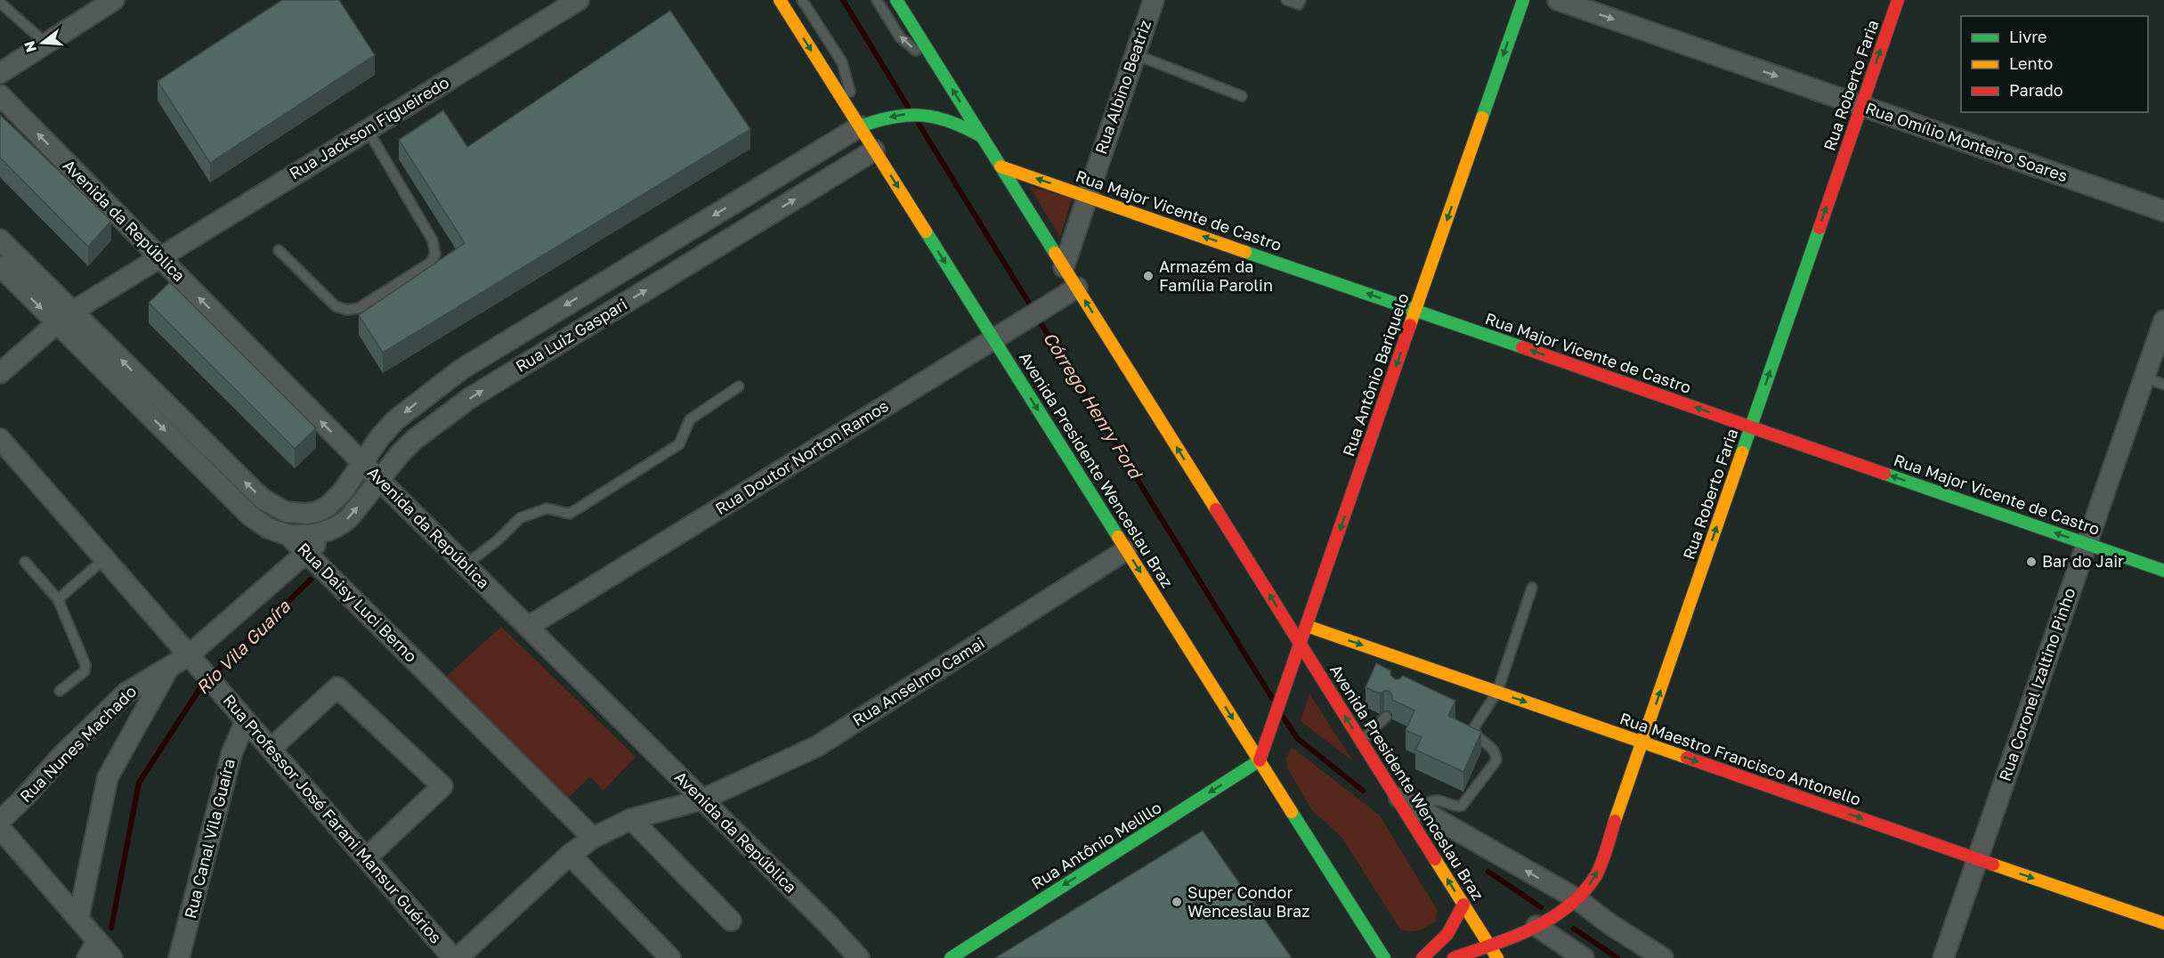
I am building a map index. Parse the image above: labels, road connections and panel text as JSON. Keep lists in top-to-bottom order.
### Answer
{
  "streets": {
    "main road": [
      "Rua Roberto Faria",
      "Rua Major Vicente de Castro",
      "Rua Antônio Bariquelo",
      "Avenida Presidente Wenceslau Braz",
      "Rua Maestro Francisco Antonello",
      "Rua Antônio Melillo"
    ],
    "street": [
      "Rua Albino Beatriz",
      "Rua Jackson Figueiredo",
      "Rua Omílio Monteiro Soares",
      "Avenida da República",
      "Rua Luiz Gaspari",
      "Rua Doutor Norton Ramos",
      "Rua Daisy Luci Berno",
      "Rua Anselmo Camai",
      "Rua Coronel Izaltino Pinho",
      "Rua Nunes Machado",
      "Rua Professor José Farani Mansur Guérios",
      "Rua Canal Vila Guaíra"
    ]
  },
  "crossings": [
    ["Rua Roberto Faria", "Rua Omílio Monteiro Soares"],
    ["Rua Roberto Faria", "Rua Major Vicente de Castro"],
    ["Rua Roberto Faria", "Avenida Presidente Wenceslau Braz"],
    ["Rua Roberto Faria", "Rua Maestro Francisco Antonello"],
    ["Rua Albino Beatriz", "Rua Major Vicente de Castro"],
    ["Rua Albino Beatriz", "Avenida Presidente Wenceslau Braz"],
    ["Rua Jackson Figueiredo", "Avenida da República"],
    ["Rua Jackson Figueiredo", "Rua Daisy Luci Berno"],
    ["Rua Major Vicente de Castro", "Rua Antônio Bariquelo"],
    ["Rua Major Vicente de Castro", "Avenida Presidente Wenceslau Braz"],
    ["Rua Major Vicente de Castro", "Rua Coronel Izaltino Pinho"],
    ["Avenida da República", "Rua Luiz Gaspari"],
    ["Avenida da República", "Rua Doutor Norton Ramos"],
    ["Avenida da República", "Rua Anselmo Camai"],
    ["Rua Luiz Gaspari", "Avenida Presidente Wenceslau Braz"],
    ["Rua Luiz Gaspari", "Rua Daisy Luci Berno"],
    ["Rua Luiz Gaspari", "Rua Nunes Machado"],
    ["Rua Antônio Bariquelo", "Avenida Presidente Wenceslau Braz"],
    ["Rua Antônio Bariquelo", "Rua Maestro Francisco Antonello"],
    ["Rua Antônio Bariquelo", "Rua Antônio Melillo"],
    ["Rua Doutor Norton Ramos", "Avenida Presidente Wenceslau Braz"],
    ["Avenida Presidente Wenceslau Braz", "Rua Anselmo Camai"],
    ["Avenida Presidente Wenceslau Braz", "Rua Antônio Melillo"],
    ["Rua Daisy Luci Berno", "Rua Anselmo Camai"],
    ["Rua Daisy Luci Berno", "Rua Nunes Machado"],
    ["Rua Coronel Izaltino Pinho", "Rua Maestro Francisco Antonello"],
    ["Rua Nunes Machado", "Rua Professor José Farani Mansur Guérios"],
    ["Rua Professor José Farani Mansur Guérios", "Rua Canal Vila Guaíra"]
  ],
  "one_way": [
    "Rua Roberto Faria",
    "Rua Omílio Monteiro Soares",
    "Rua Major Vicente de Castro",
    "Avenida da República",
    "Rua Antônio Bariquelo",
    "Rua Maestro Francisco Antonello",
    "Rua Antônio Melillo"
  ],
  "water": ["Córrego Henry Ford", "Rio Vila Guaíra"],
  "places": ["Armazém da Família Parolin", "Bar do Jair", "Super Condor Wenceslau Braz"],
  "legend": ["Livre", "Lento", "Parado"],
  "north": "left"
}
